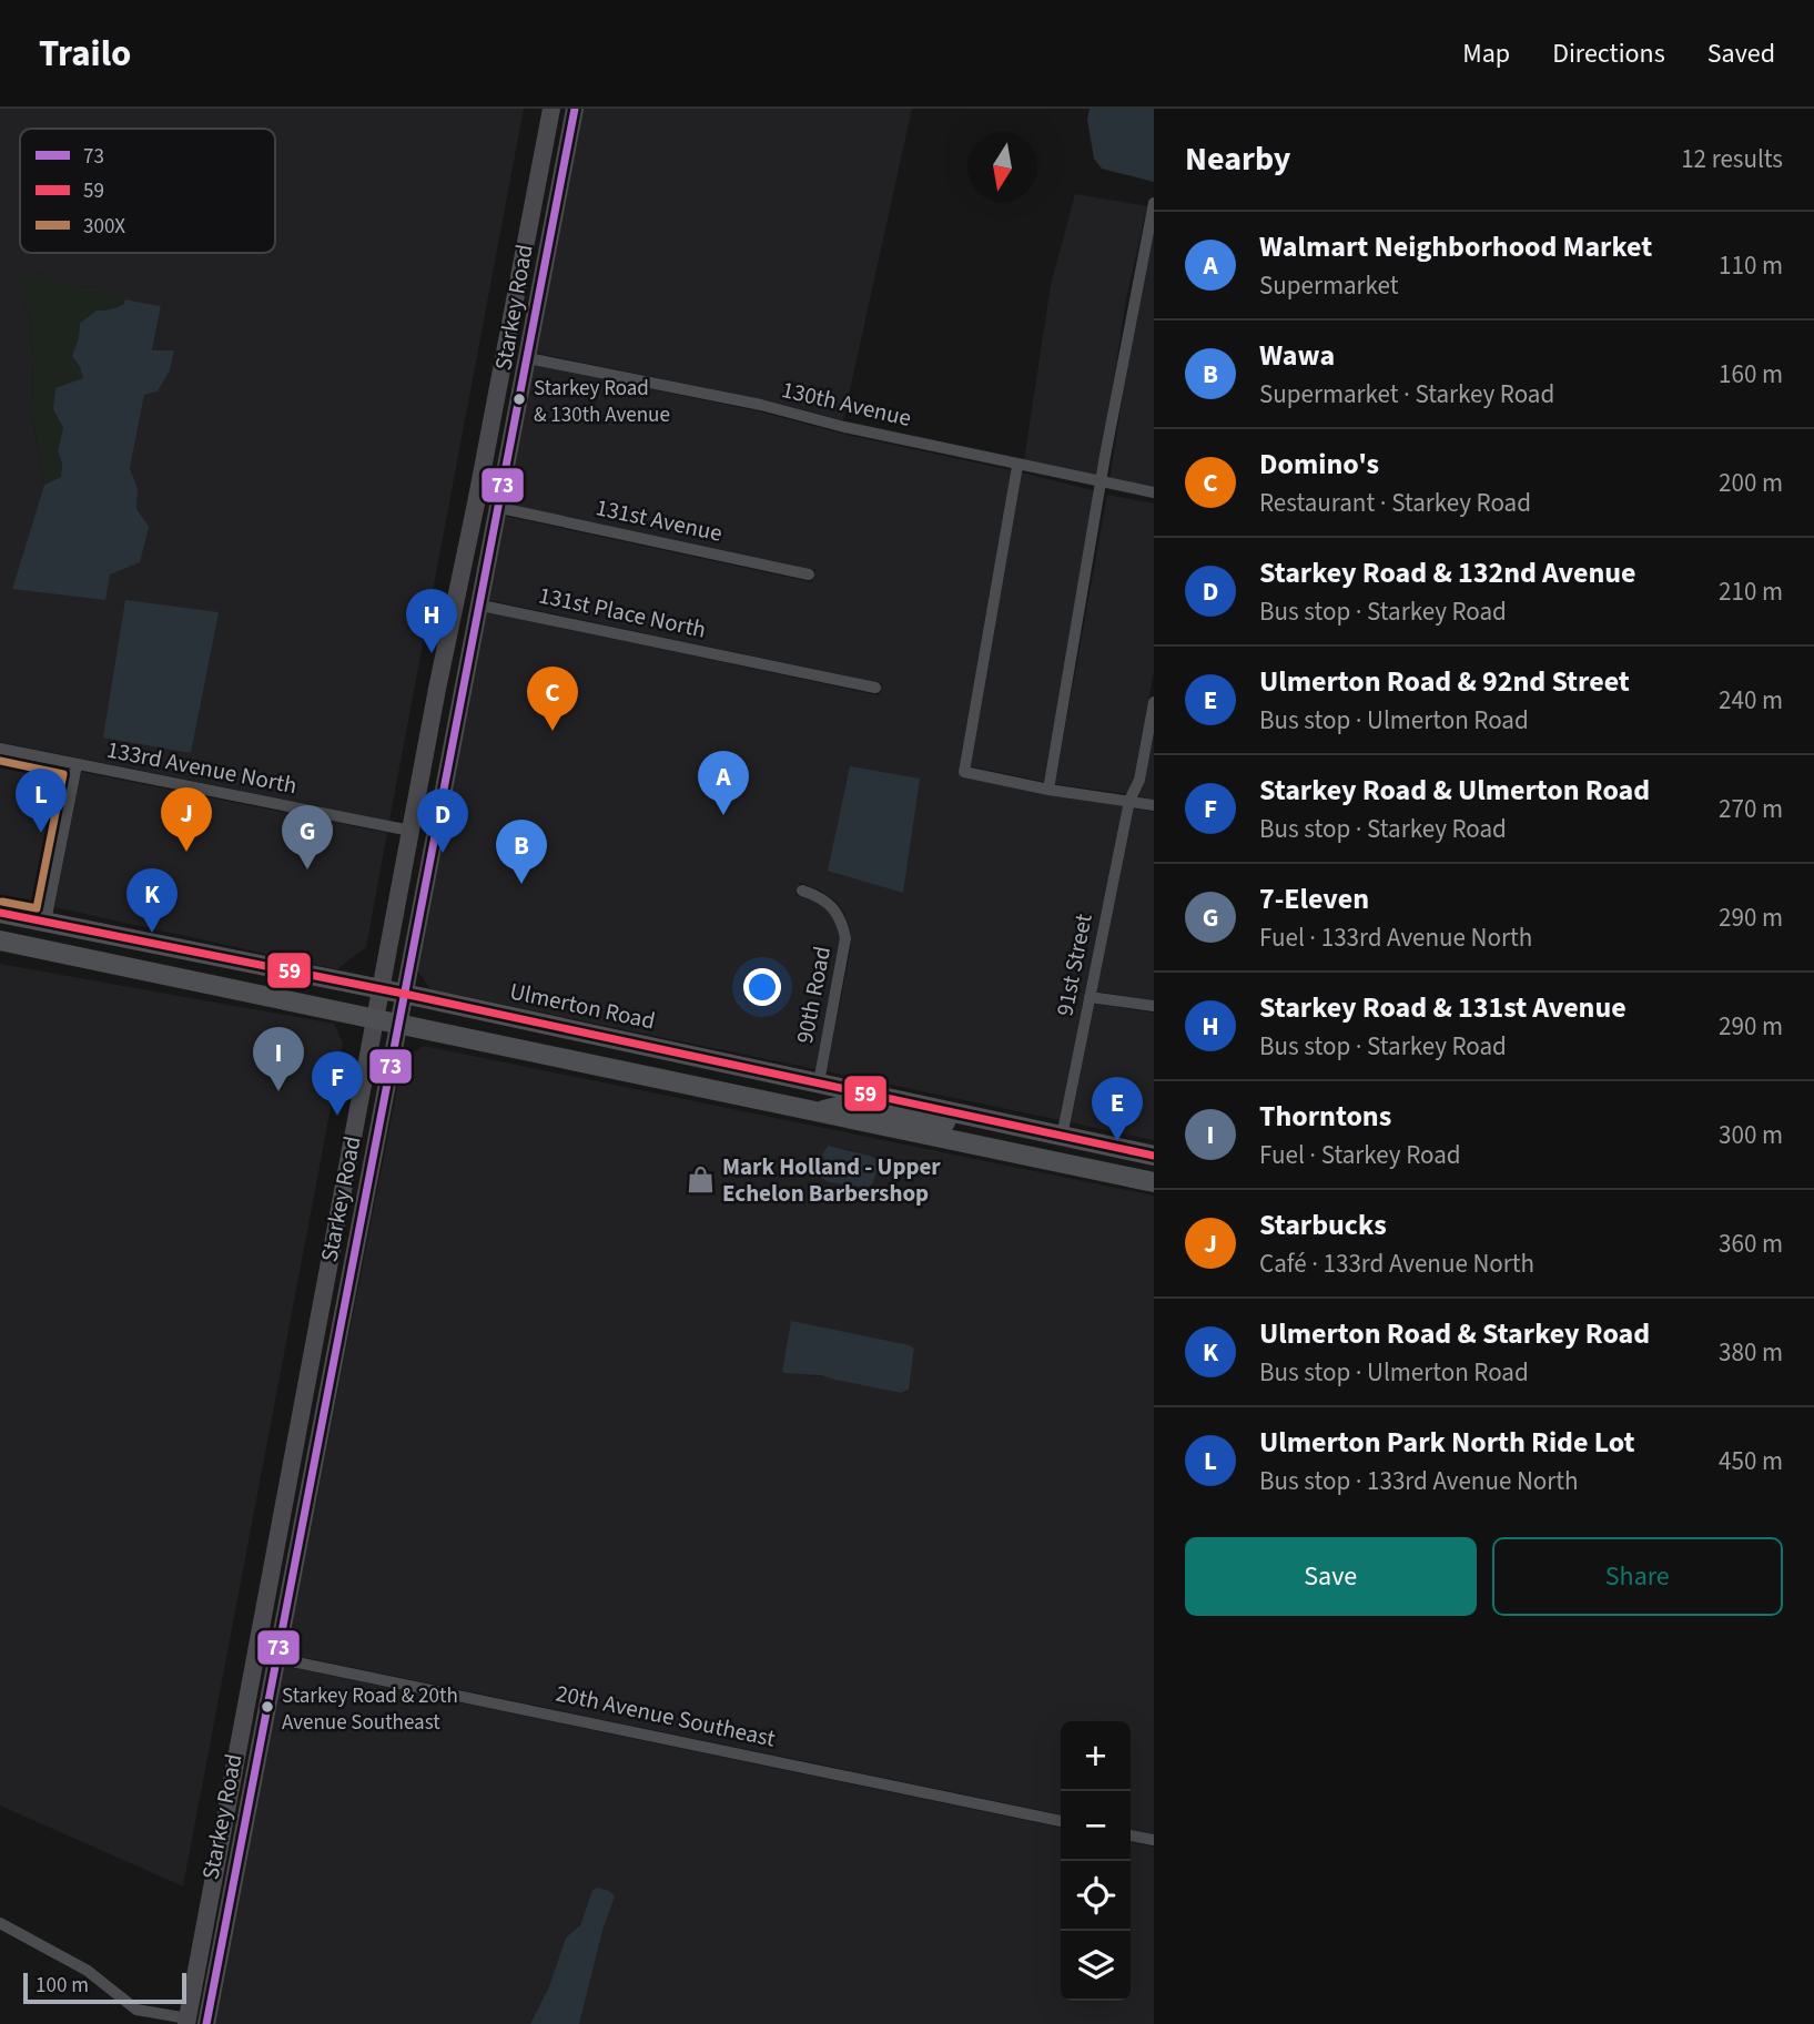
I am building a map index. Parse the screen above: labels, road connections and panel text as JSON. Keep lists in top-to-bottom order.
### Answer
{
  "streets": {
    "main road": ["Starkey Road", "Ulmerton Road"],
    "street": [
      "130th Avenue",
      "131st Avenue",
      "131st Place North",
      "133rd Avenue North",
      "91st Street",
      "90th Road",
      "20th Avenue Southeast"
    ]
  },
  "crossings": [
    ["Starkey Road", "130th Avenue"],
    ["Starkey Road", "131st Avenue"],
    ["Starkey Road", "131st Place North"],
    ["Starkey Road", "133rd Avenue North"],
    ["Starkey Road", "Ulmerton Road"],
    ["Starkey Road", "20th Avenue Southeast"],
    ["91st Street", "Ulmerton Road"],
    ["90th Road", "Ulmerton Road"]
  ],
  "places": {
    "other": ["Starkey Road & 130th Avenue", "Starkey Road & 20th Avenue Southeast"],
    "shop": ["Mark Holland - Upper Echelon Barbershop"]
  },
  "lines": ["transit line 73", "transit line 300X", "transit line 59"],
  "legend": ["73", "59", "300X"],
  "scale_bar": "100 m",
  "north": "bottom",
  "page": {
    "header": "Trailo",
    "nav": ["Map", "Directions", "Saved"],
    "heading": ["Nearby", "12 results"],
    "list": [
      {
        "mark": "A",
        "name": "Walmart Neighborhood Market",
        "note": "Supermarket",
        "value": "110 m"
      },
      {
        "mark": "B",
        "name": "Wawa",
        "note": "Supermarket · Starkey Road",
        "value": "160 m"
      },
      {
        "mark": "C",
        "name": "Domino's",
        "note": "Restaurant · Starkey Road",
        "value": "200 m"
      },
      {
        "mark": "D",
        "name": "Starkey Road & 132nd Avenue",
        "note": "Bus stop · Starkey Road",
        "value": "210 m"
      },
      {
        "mark": "E",
        "name": "Ulmerton Road & 92nd Street",
        "note": "Bus stop · Ulmerton Road",
        "value": "240 m"
      },
      {
        "mark": "F",
        "name": "Starkey Road & Ulmerton Road",
        "note": "Bus stop · Starkey Road",
        "value": "270 m"
      },
      {
        "mark": "G",
        "name": "7-Eleven",
        "note": "Fuel · 133rd Avenue North",
        "value": "290 m"
      },
      {
        "mark": "H",
        "name": "Starkey Road & 131st Avenue",
        "note": "Bus stop · Starkey Road",
        "value": "290 m"
      },
      {
        "mark": "I",
        "name": "Thorntons",
        "note": "Fuel · Starkey Road",
        "value": "300 m"
      },
      {
        "mark": "J",
        "name": "Starbucks",
        "note": "Café · 133rd Avenue North",
        "value": "360 m"
      },
      {
        "mark": "K",
        "name": "Ulmerton Road & Starkey Road",
        "note": "Bus stop · Ulmerton Road",
        "value": "380 m"
      },
      {
        "mark": "L",
        "name": "Ulmerton Park North Ride Lot",
        "note": "Bus stop · 133rd Avenue North",
        "value": "450 m"
      }
    ],
    "pins": [
      "H",
      "C",
      "A",
      "L",
      "J",
      "D",
      "G",
      "B",
      "K",
      "I",
      "F",
      "E"
    ],
    "buttons": ["Save", "Share"],
    "map_buttons": ["+", "−"],
    "scale": "100 m"
  }
}
